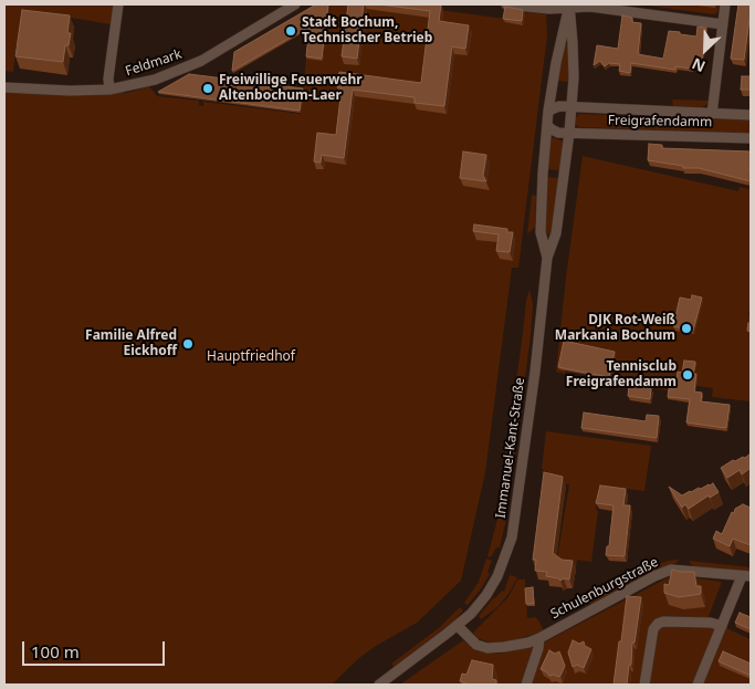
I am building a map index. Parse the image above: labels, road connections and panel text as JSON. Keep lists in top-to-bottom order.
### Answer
{
  "streets": {
    "street": [
      "Feldmark",
      "Freigrafendamm",
      "Immanuel-Kant-Straße",
      "Schulenburgstraße"
    ]
  },
  "crossings": [
    ["Freigrafendamm", "Immanuel-Kant-Straße"],
    ["Immanuel-Kant-Straße", "Schulenburgstraße"]
  ],
  "parks": ["Hauptfriedhof"],
  "places": [
    "Stadt Bochum, Technischer Betrieb",
    "Freiwillige Feuerwehr Altenbochum-Laer",
    "DJK Rot-Weiß Markania Bochum",
    "Familie Alfred Eickhoff",
    "Tennisclub Freigrafendamm"
  ],
  "scale_bar": "100 m",
  "north": "bottom left"
}
